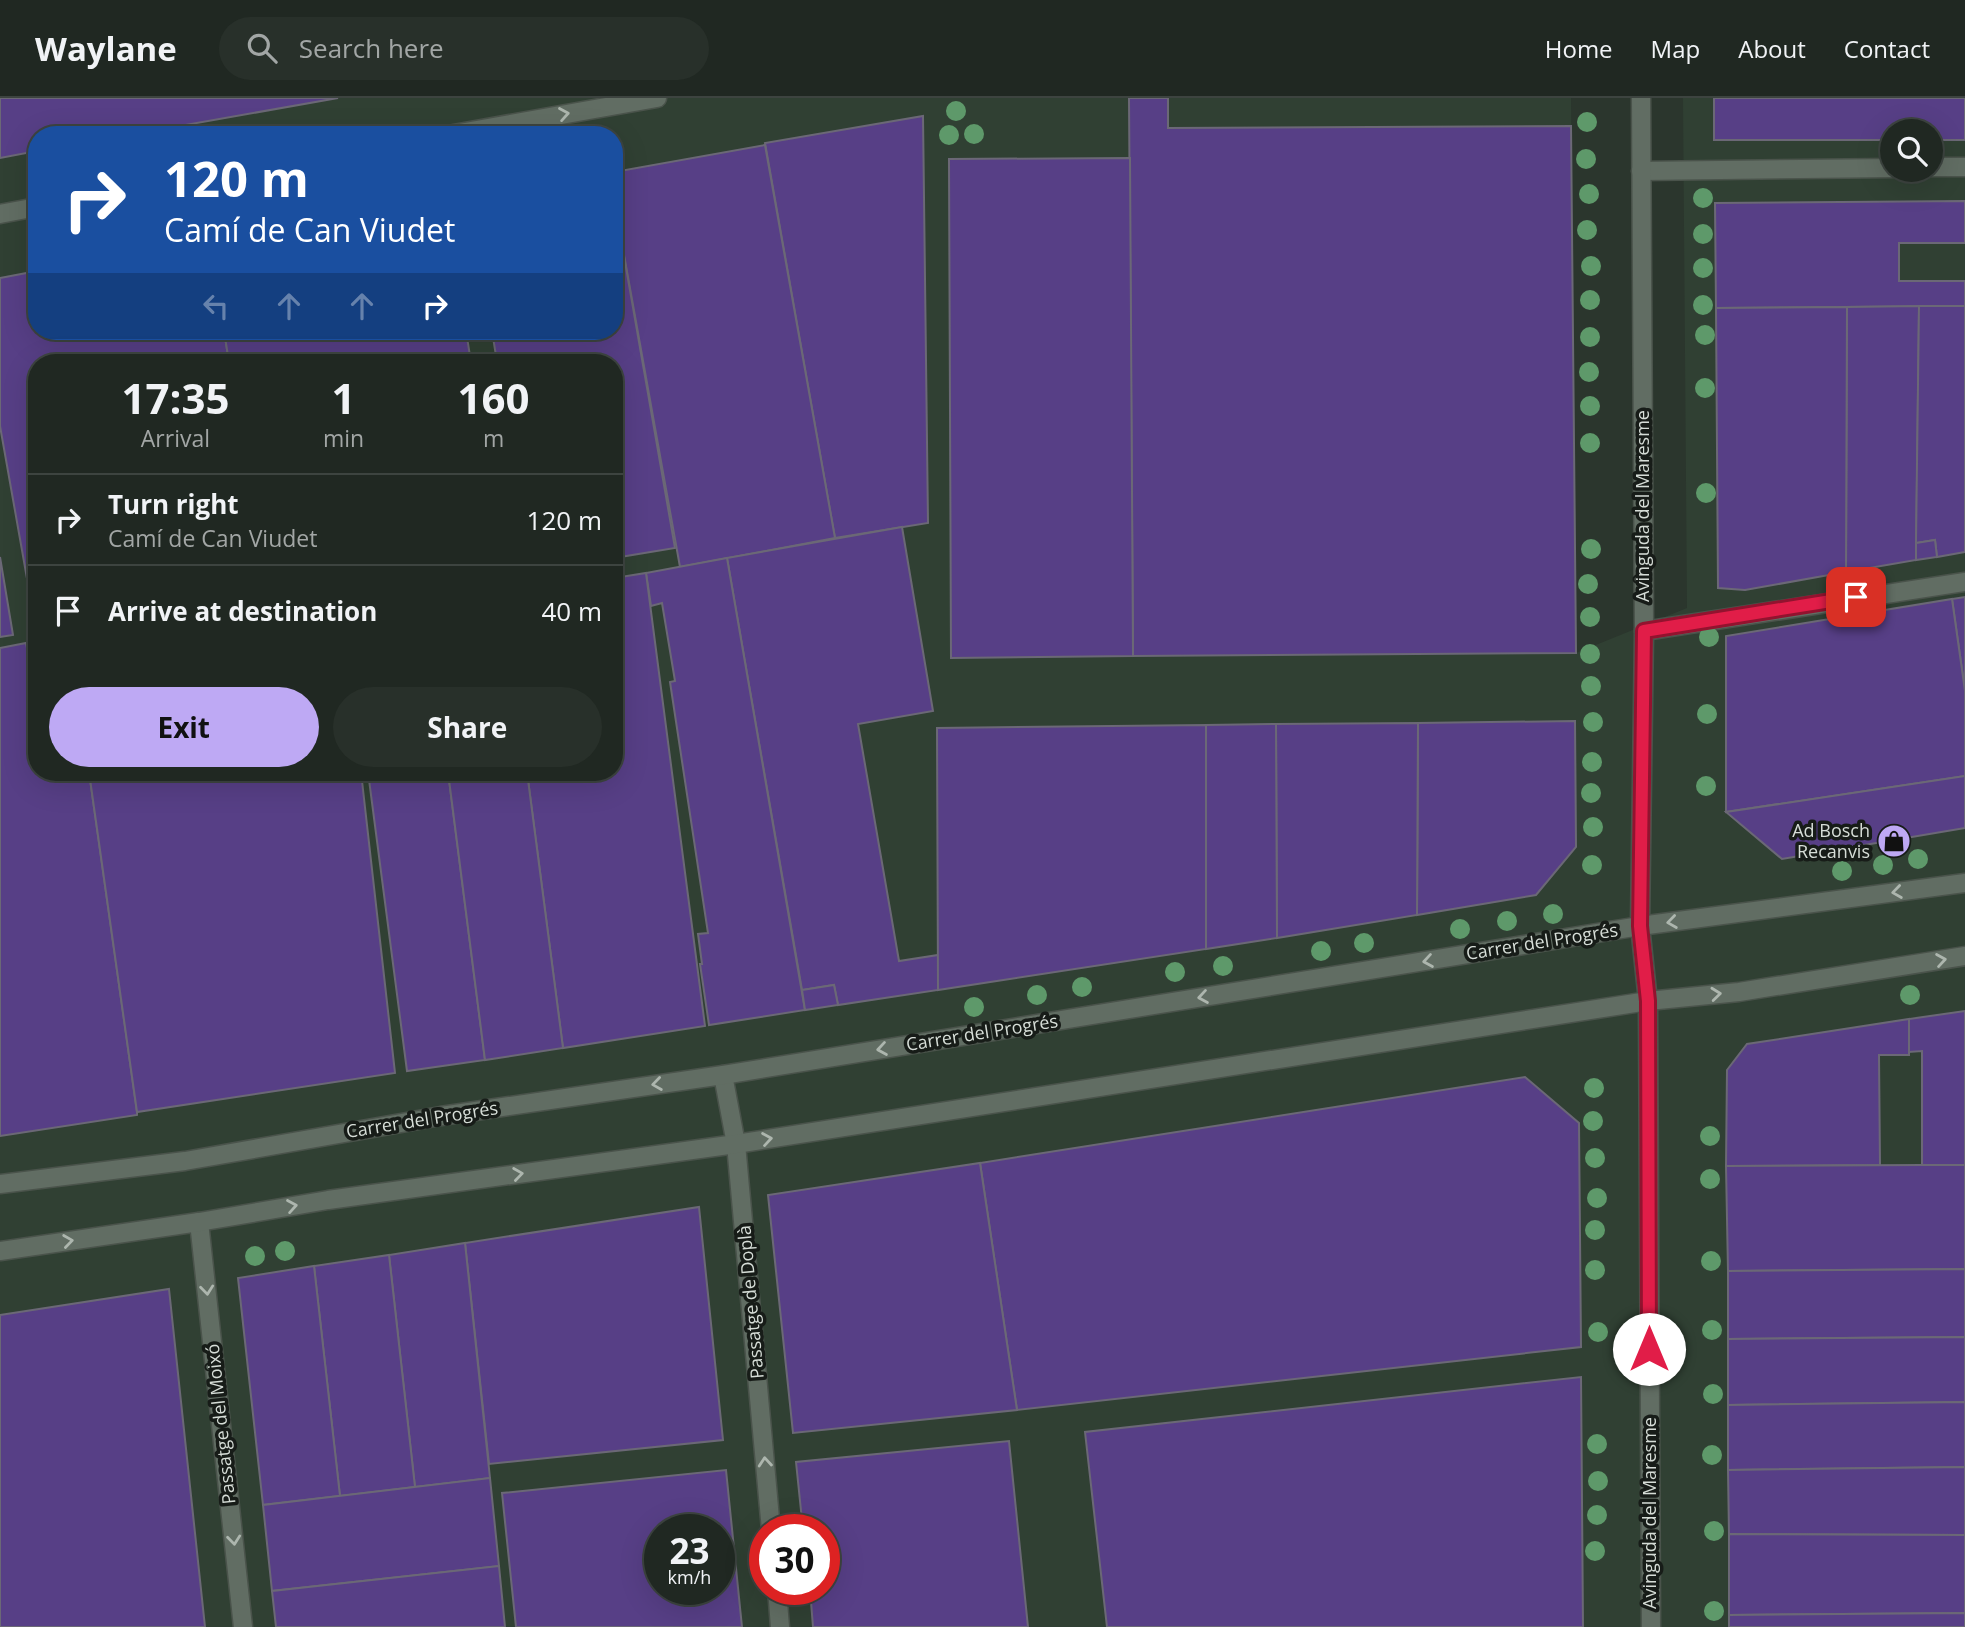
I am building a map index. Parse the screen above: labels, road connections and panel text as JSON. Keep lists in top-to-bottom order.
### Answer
{
  "streets": {
    "street": [
      "Avinguda del Maresme",
      "Carrer del Progrés",
      "Passatge de Doplà",
      "Passatge del Moixó"
    ]
  },
  "crossings": [
    ["Avinguda del Maresme", "Carrer del Progrés"],
    ["Carrer del Progrés", "Passatge de Doplà"]
  ],
  "one_way": ["Passatge de Doplà", "Passatge del Moixó"],
  "places": {
    "shop": ["Ad Bosch Recanvis"]
  },
  "page": {
    "header": "Waylane",
    "search": "Search here",
    "nav": [
      "Home",
      "Map",
      "About",
      "Contact"
    ],
    "turn": ["120 m", "Camí de Can Viudet"],
    "eta": [
      "17:35",
      "Arrival",
      "1",
      "min",
      "160",
      "m"
    ],
    "list": [
      {
        "name": "Turn right",
        "note": "Camí de Can Viudet",
        "value": "120 m"
      },
      {
        "name": "Arrive at destination",
        "value": "40 m"
      }
    ],
    "buttons": ["Exit", "Share"],
    "speed": "23 km/h",
    "limit": "30"
  }
}
